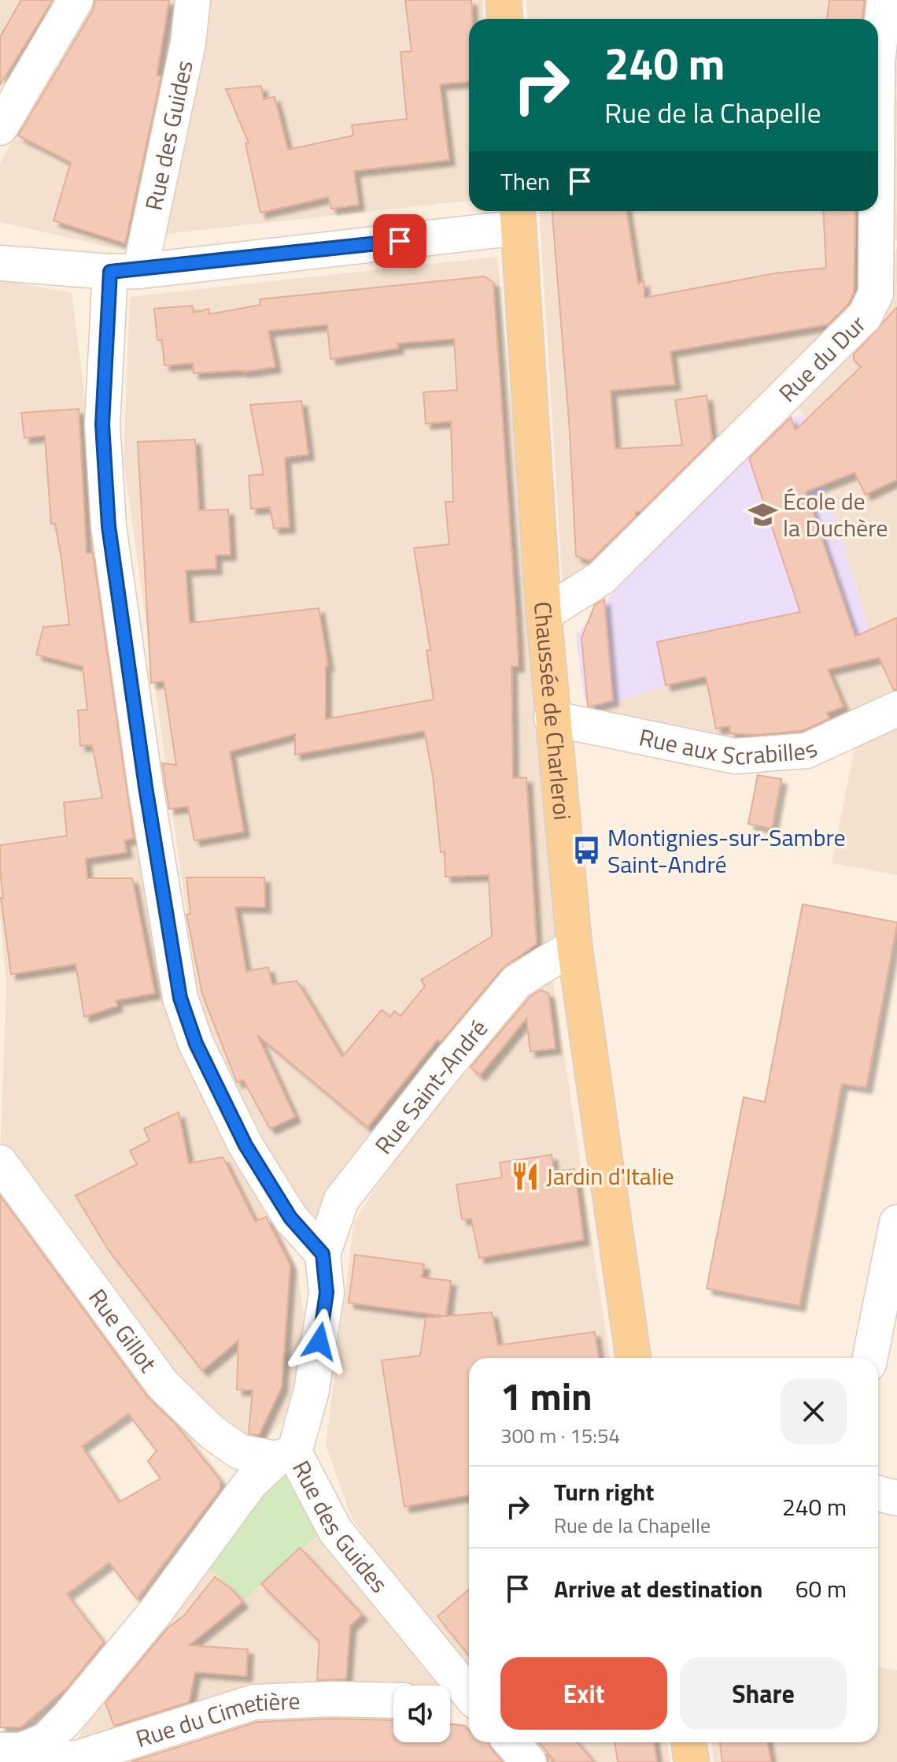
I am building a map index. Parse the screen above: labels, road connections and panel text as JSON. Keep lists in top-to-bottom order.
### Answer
{
  "streets": {
    "main road": ["Chaussée de Charleroi"],
    "street": [
      "Rue des Guides",
      "Rue du Dur",
      "Rue aux Scrabilles",
      "Rue Saint-André",
      "Rue Gillot",
      "Rue du Cimetière"
    ]
  },
  "crossings": [
    ["Rue des Guides", "Rue Saint-André"],
    ["Rue des Guides", "Rue Gillot"],
    ["Rue du Dur", "Chaussée de Charleroi"],
    ["Chaussée de Charleroi", "Rue aux Scrabilles"],
    ["Chaussée de Charleroi", "Rue Saint-André"]
  ],
  "places": {
    "school or university": ["École de la Duchère"],
    "bus stop": ["Montignies-sur-Sambre Saint-André"],
    "restaurant": ["Jardin d'Italie"]
  },
  "page": {
    "turn": ["240 m", "Rue de la Chapelle"],
    "then": "Then",
    "heading": ["1 min", "300 m · 15:54"],
    "list": [
      {
        "name": "Turn right",
        "note": "Rue de la Chapelle",
        "value": "240 m"
      },
      {
        "name": "Arrive at destination",
        "value": "60 m"
      }
    ],
    "buttons": ["Exit", "Share"]
  }
}
